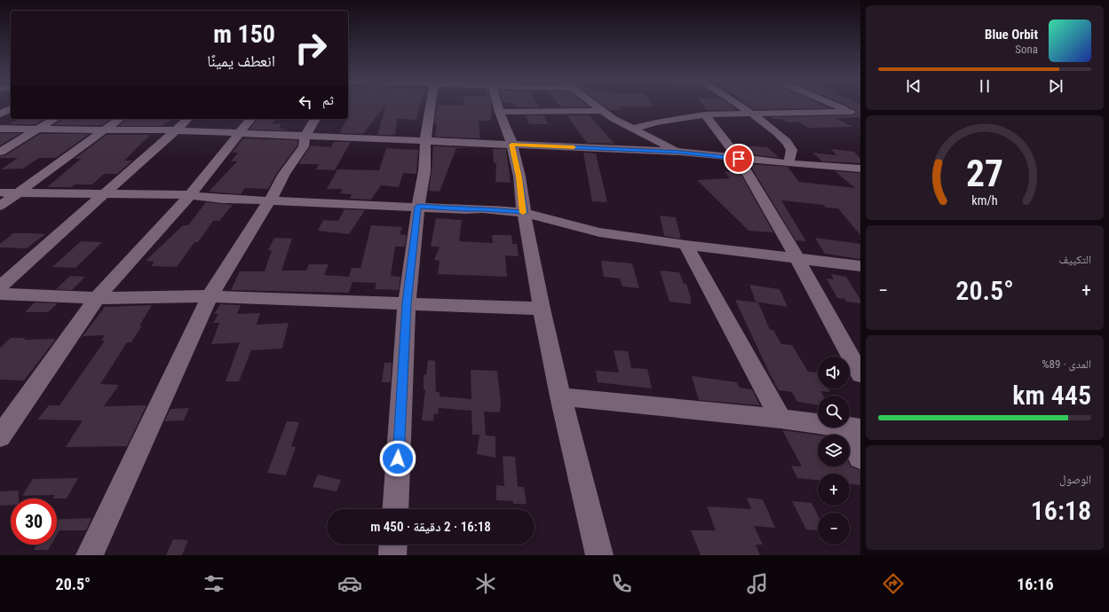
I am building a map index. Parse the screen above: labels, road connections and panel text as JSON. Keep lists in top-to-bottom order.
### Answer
{
  "page": {
    "turn": ["150 m", "انعطف يمينًا"],
    "song": ["Blue Orbit", "Sona"],
    "then": "ثم",
    "tile": [
      "التكييف",
      ["المدى · 89%", "445 km"],
      ["الوصول", "16:18"]
    ],
    "heat": ["−", "20.5°", "+"],
    "map_buttons": ["+", "−"],
    "limit": "30",
    "trip": "16:18 · 2 دقيقة · 450 m",
    "tabs": ["16:16", "20.5°"],
    "gauge": ["27", "km/h"]
  }
}
